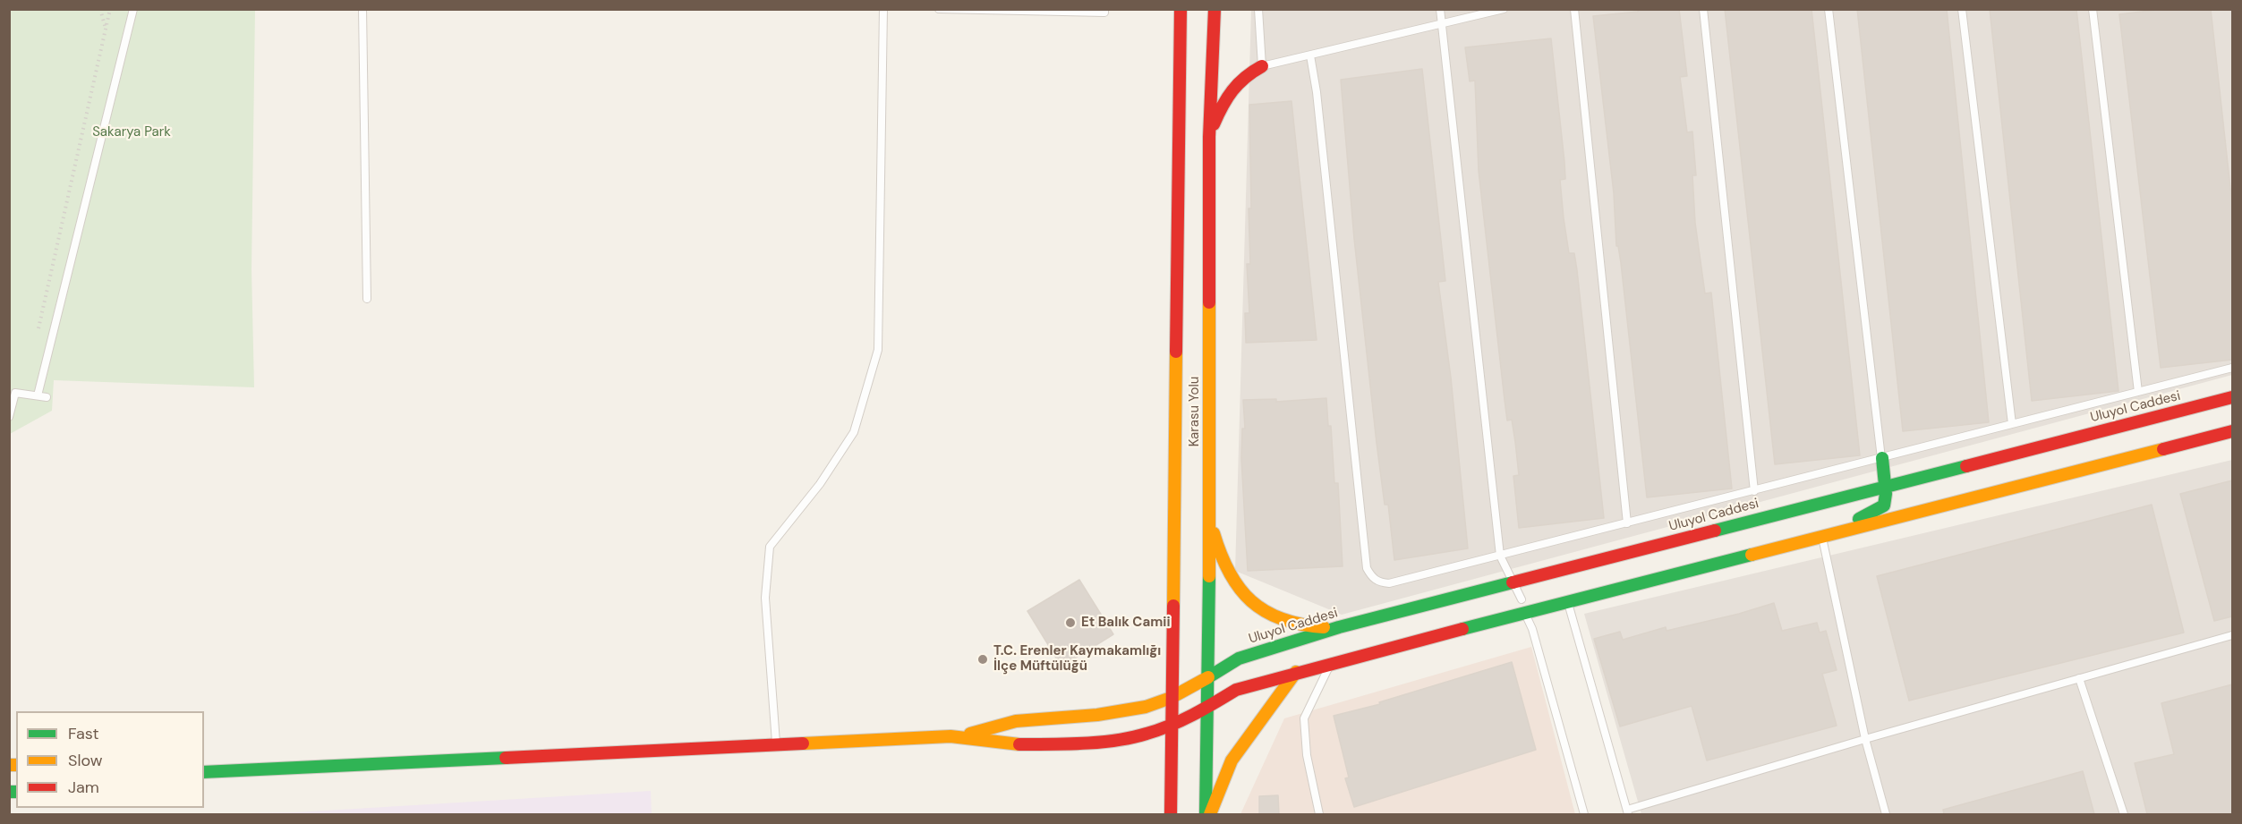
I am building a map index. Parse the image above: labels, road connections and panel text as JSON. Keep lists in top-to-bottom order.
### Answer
{
  "streets": {
    "main road": ["Uluyol Caddesi", "Karasu Yolu"]
  },
  "crossings": [
    ["Uluyol Caddesi", "Karasu Yolu"]
  ],
  "parks": ["Sakarya Park"],
  "places": ["Et Balık Camii", "T.C. Erenler Kaymakamlığı İlçe Müftülüğü"],
  "legend": ["Fast", "Slow", "Jam"]
}
